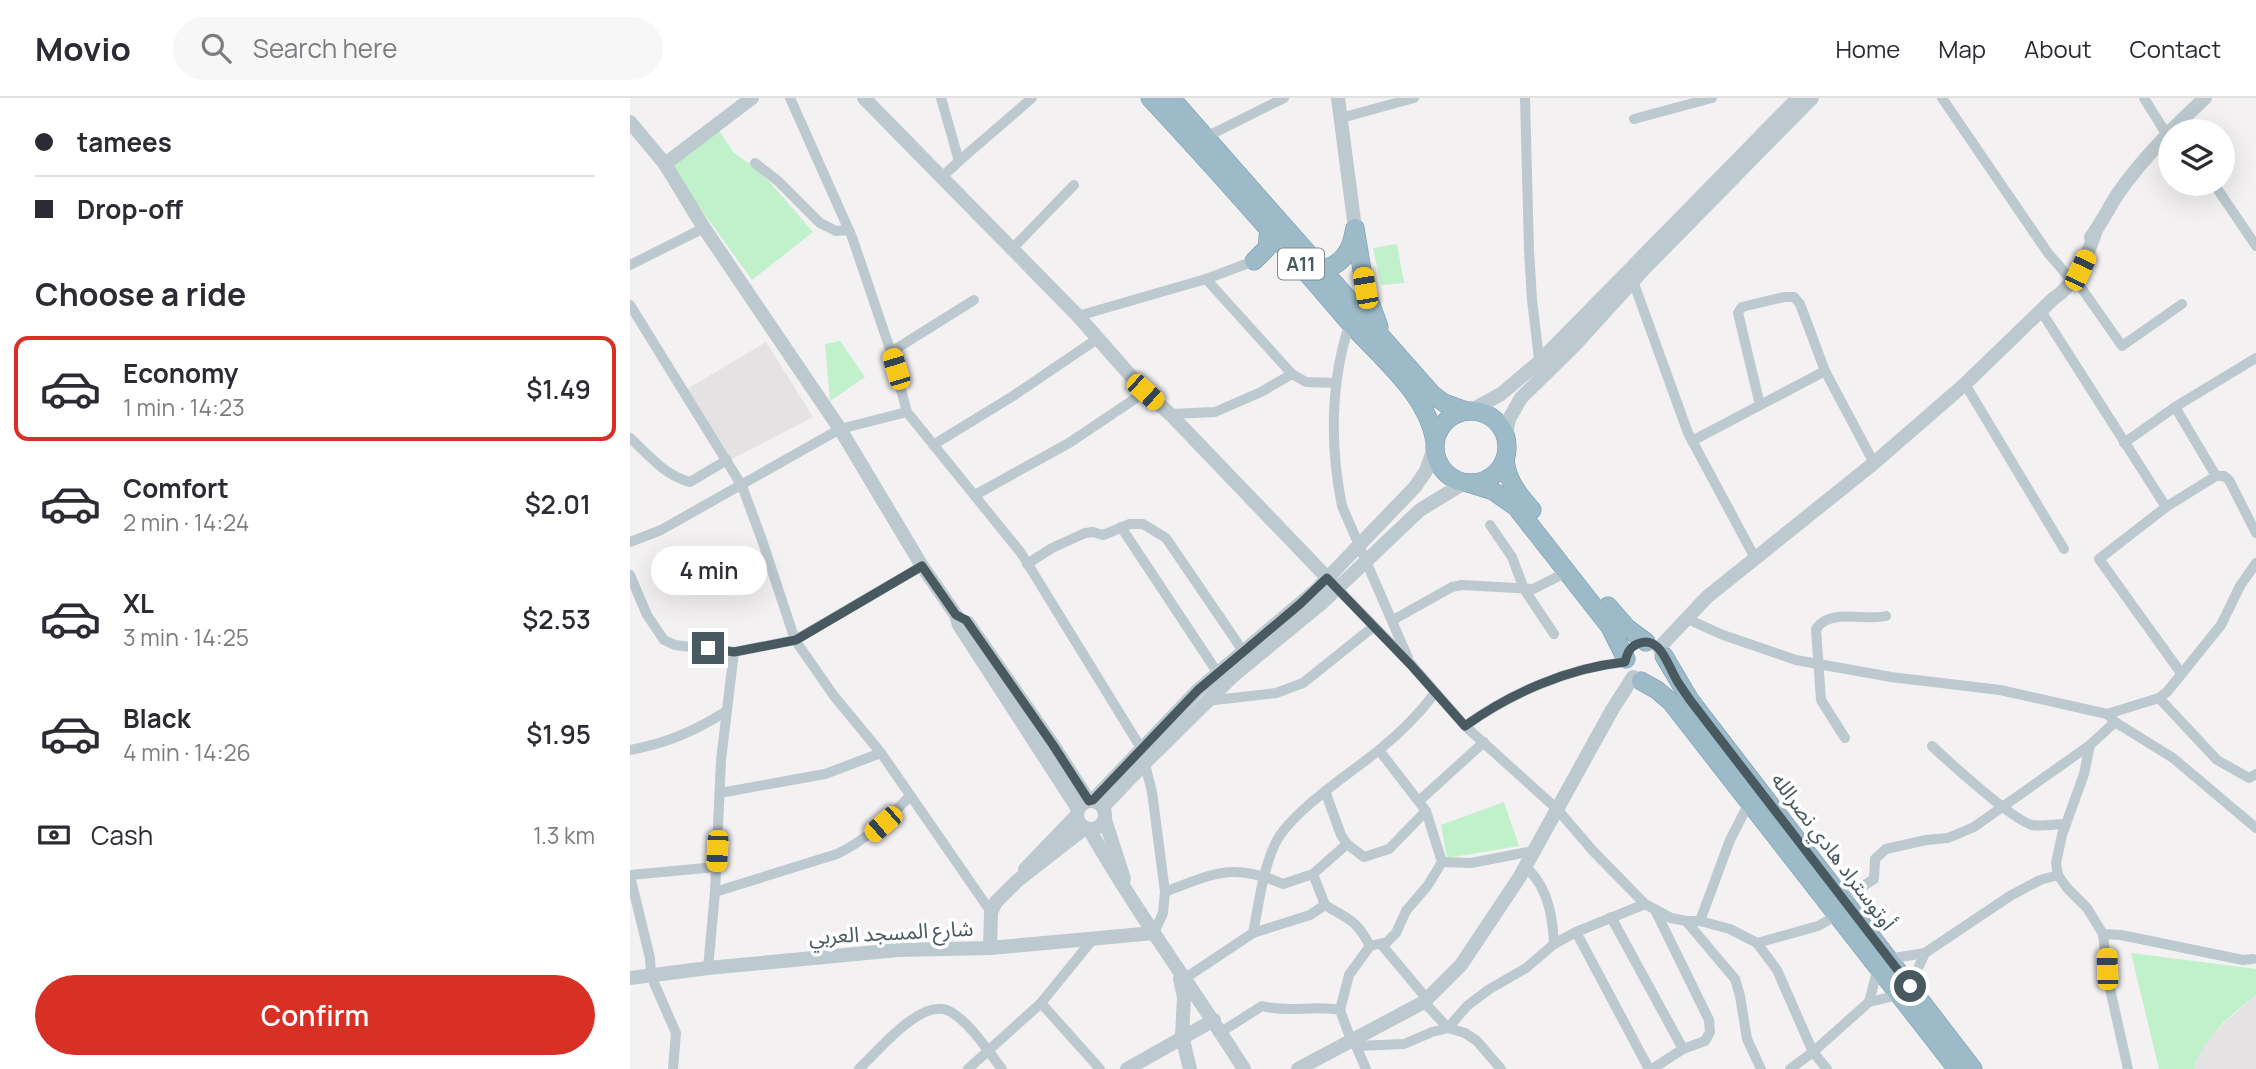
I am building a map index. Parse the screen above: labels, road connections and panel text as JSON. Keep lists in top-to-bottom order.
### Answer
{
  "streets": {
    "highway": ["A11", "أوتوستراد هادي نصرالله"],
    "street": ["شارع المسجد العربي"]
  },
  "crossings": [
    ["A11", "أوتوستراد هادي نصرالله"]
  ],
  "page": {
    "header": "Movio",
    "search": "Search here",
    "nav": [
      "Home",
      "Map",
      "About",
      "Contact"
    ],
    "banner": ["tamees", "Drop-off"],
    "heading": "Choose a ride",
    "list": [
      {
        "name": "Economy",
        "note": "1 min · 14:23",
        "value": "$1.49"
      },
      {
        "name": "Comfort",
        "note": "2 min · 14:24",
        "value": "$2.01"
      },
      {
        "name": "XL",
        "note": "3 min · 14:25",
        "value": "$2.53"
      },
      {
        "name": "Black",
        "note": "4 min · 14:26",
        "value": "$1.95"
      }
    ],
    "bubble": "4 min",
    "pay": ["Cash", "1.3 km"],
    "buttons": "Confirm"
  }
}
